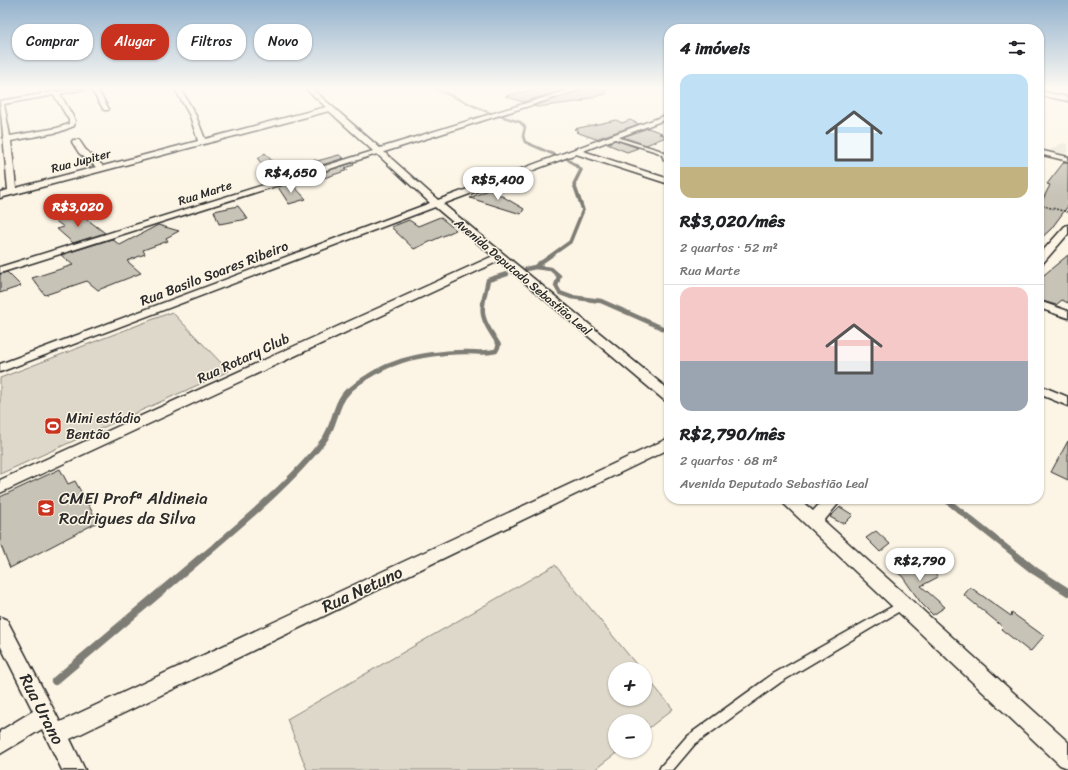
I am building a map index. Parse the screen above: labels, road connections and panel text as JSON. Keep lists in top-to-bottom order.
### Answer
{
  "streets": {
    "street": [
      "Rua Jupiter",
      "Rua Marte",
      "Rua Basilo Soares Ribeiro",
      "Avenida Deputado Sebastião Leal",
      "Rua Rotary Club",
      "Rua Netuno",
      "Rua Urano"
    ]
  },
  "crossings": [
    ["Rua Marte", "Avenida Deputado Sebastião Leal"],
    ["Rua Basilo Soares Ribeiro", "Avenida Deputado Sebastião Leal"],
    ["Avenida Deputado Sebastião Leal", "Rua Rotary Club"],
    ["Rua Netuno", "Rua Urano"]
  ],
  "places": {
    "sports": ["Mini estádio Bentão"],
    "school or university": ["CMEI Profª Aldineia Rodrigues da Silva"]
  },
  "page": {
    "chip": [
      "Comprar",
      "Alugar",
      "Filtros",
      "Novo"
    ],
    "heading": "4 imóveis",
    "list": [
      {
        "name": "R$3,020/mês",
        "note": "2 quartos · 52 m² · Rua Marte"
      },
      {
        "name": "R$2,790/mês",
        "note": "2 quartos · 68 m² · Avenida Deputado Sebastião Leal"
      }
    ],
    "price": [
      "R$4,650",
      "R$5,400",
      "R$3,020",
      "R$2,790"
    ],
    "map_buttons": ["+", "−"]
  }
}
